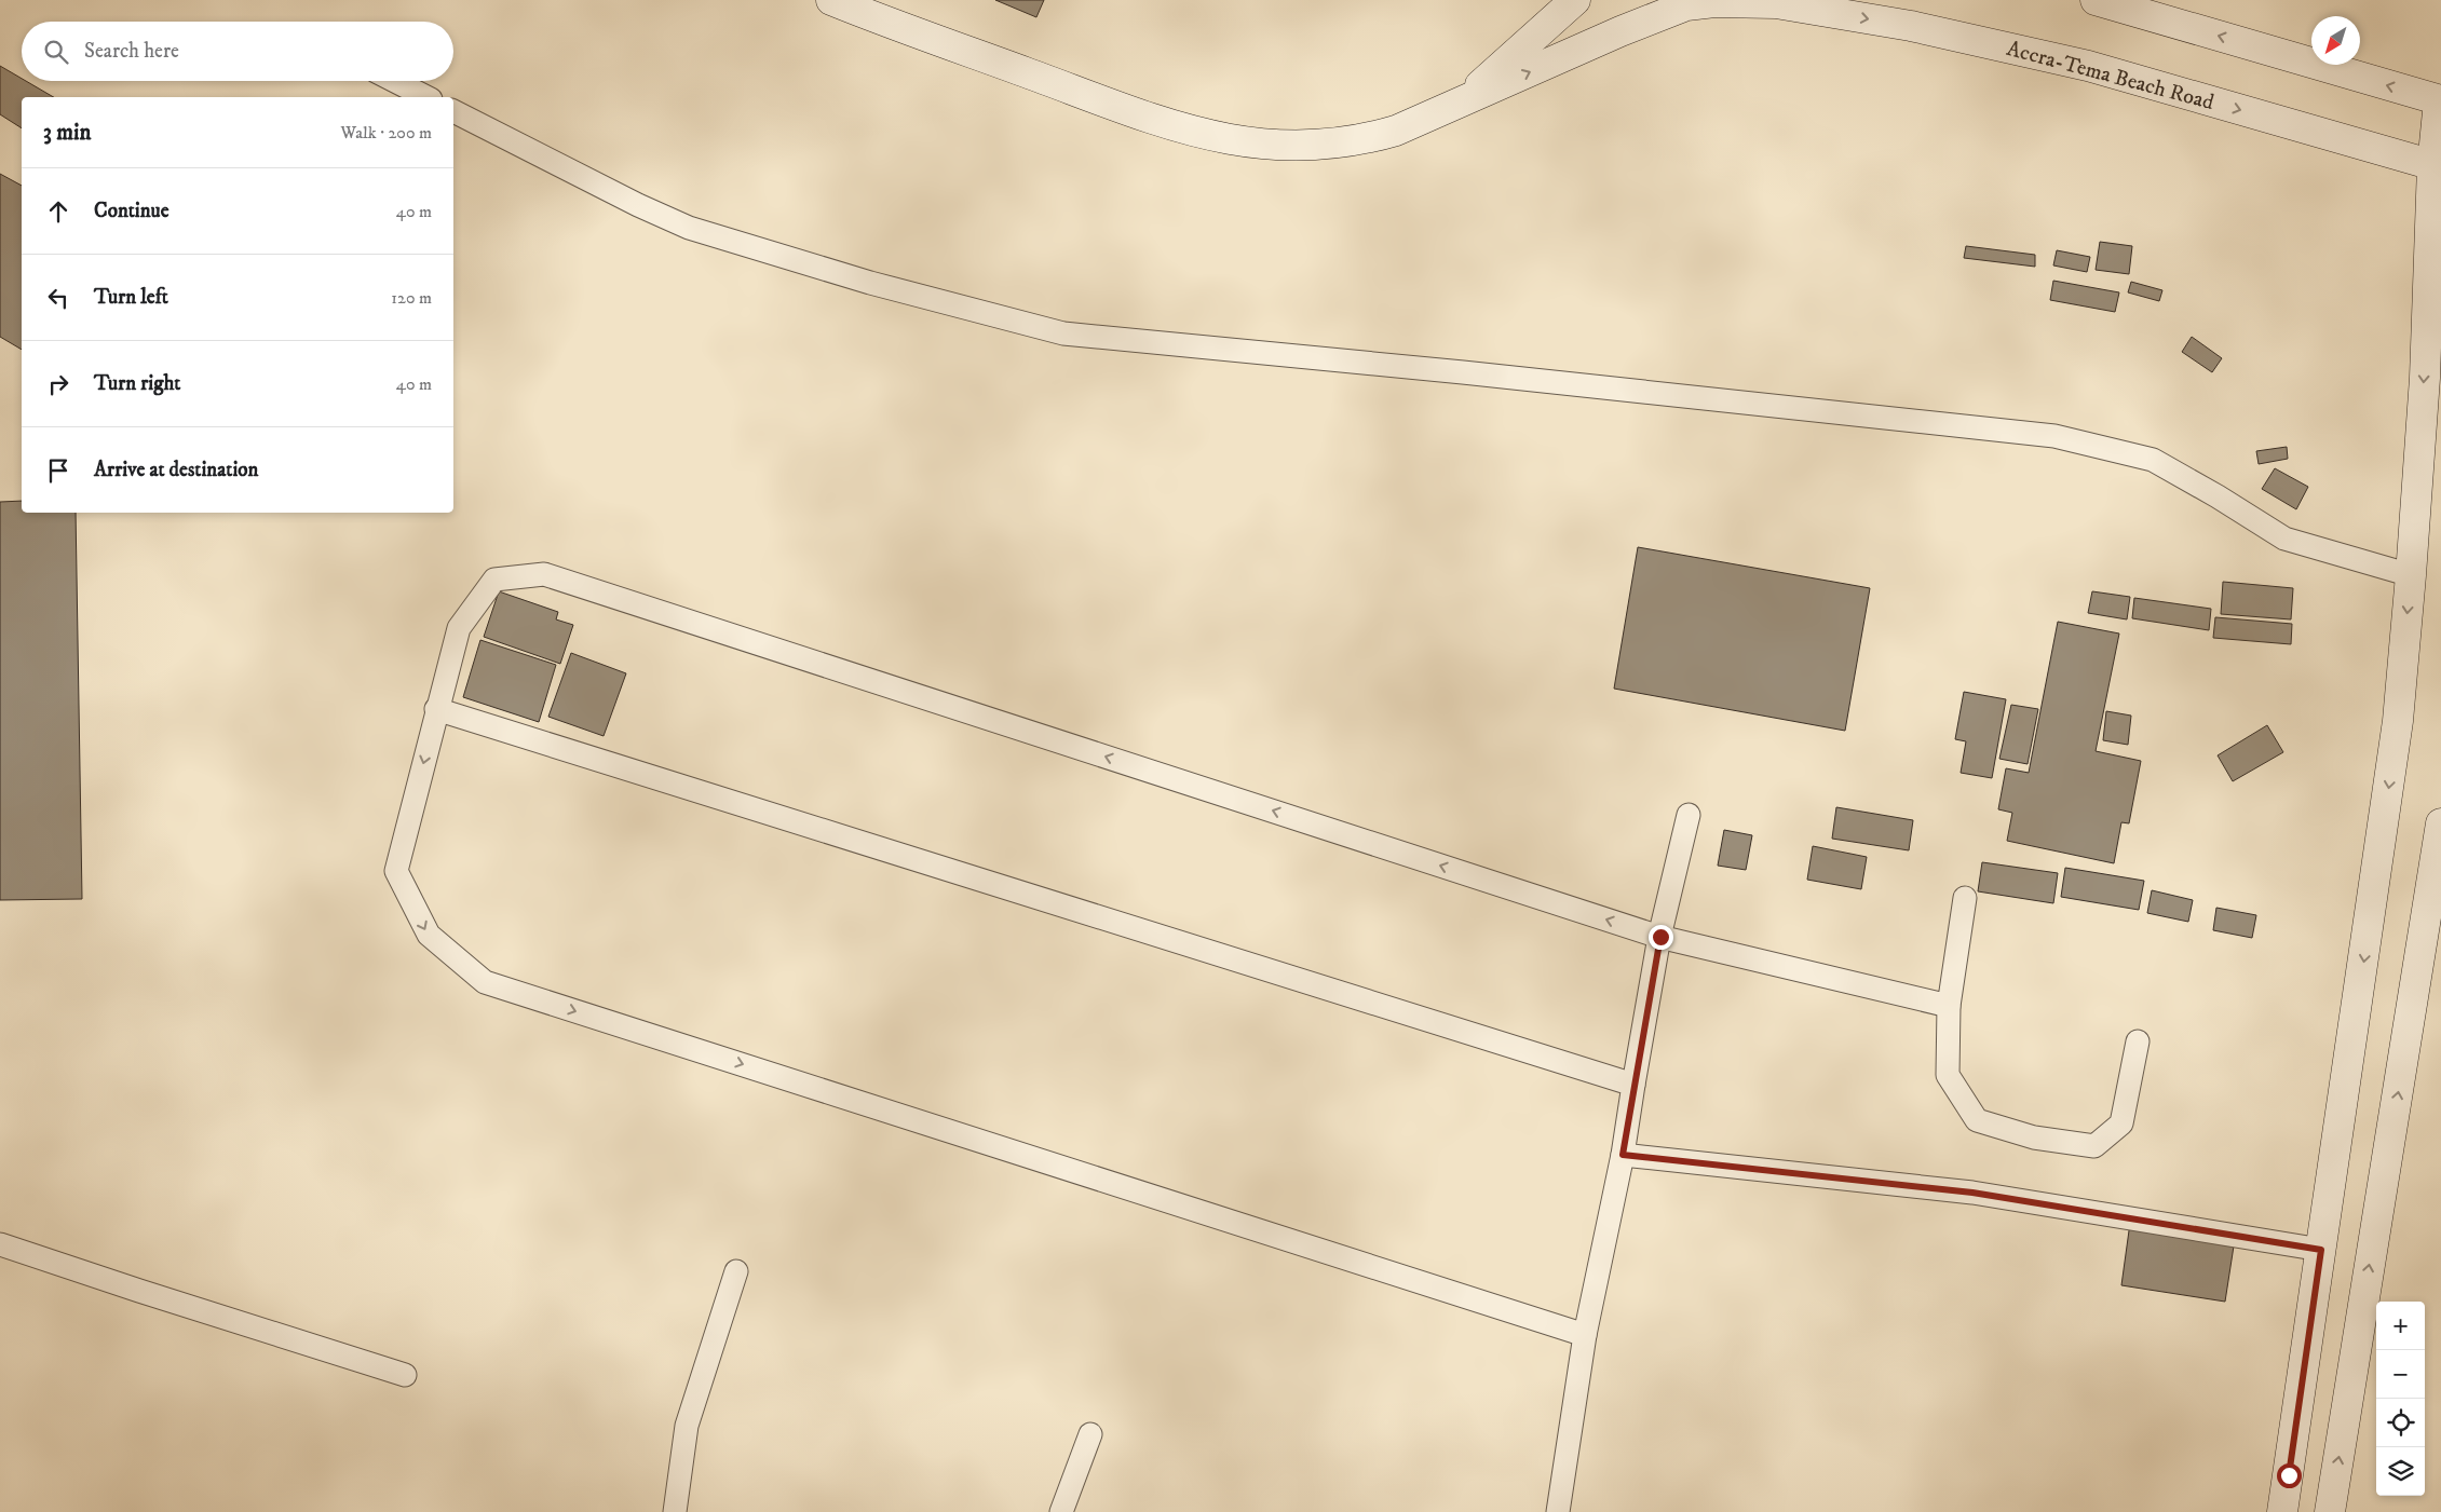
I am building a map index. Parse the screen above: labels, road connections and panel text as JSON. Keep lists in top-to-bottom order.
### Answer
{
  "streets": {
    "main road": ["Accra-Tema Beach Road"]
  },
  "north": "bottom left",
  "page": {
    "search": "Search here",
    "heading": ["3 min", "Walk · 200 m"],
    "list": [
      ["Continue", "40 m"],
      ["Turn left", "120 m"],
      ["Turn right", "40 m"],
      "Arrive at destination"
    ],
    "map_buttons": ["+", "−"]
  }
}
